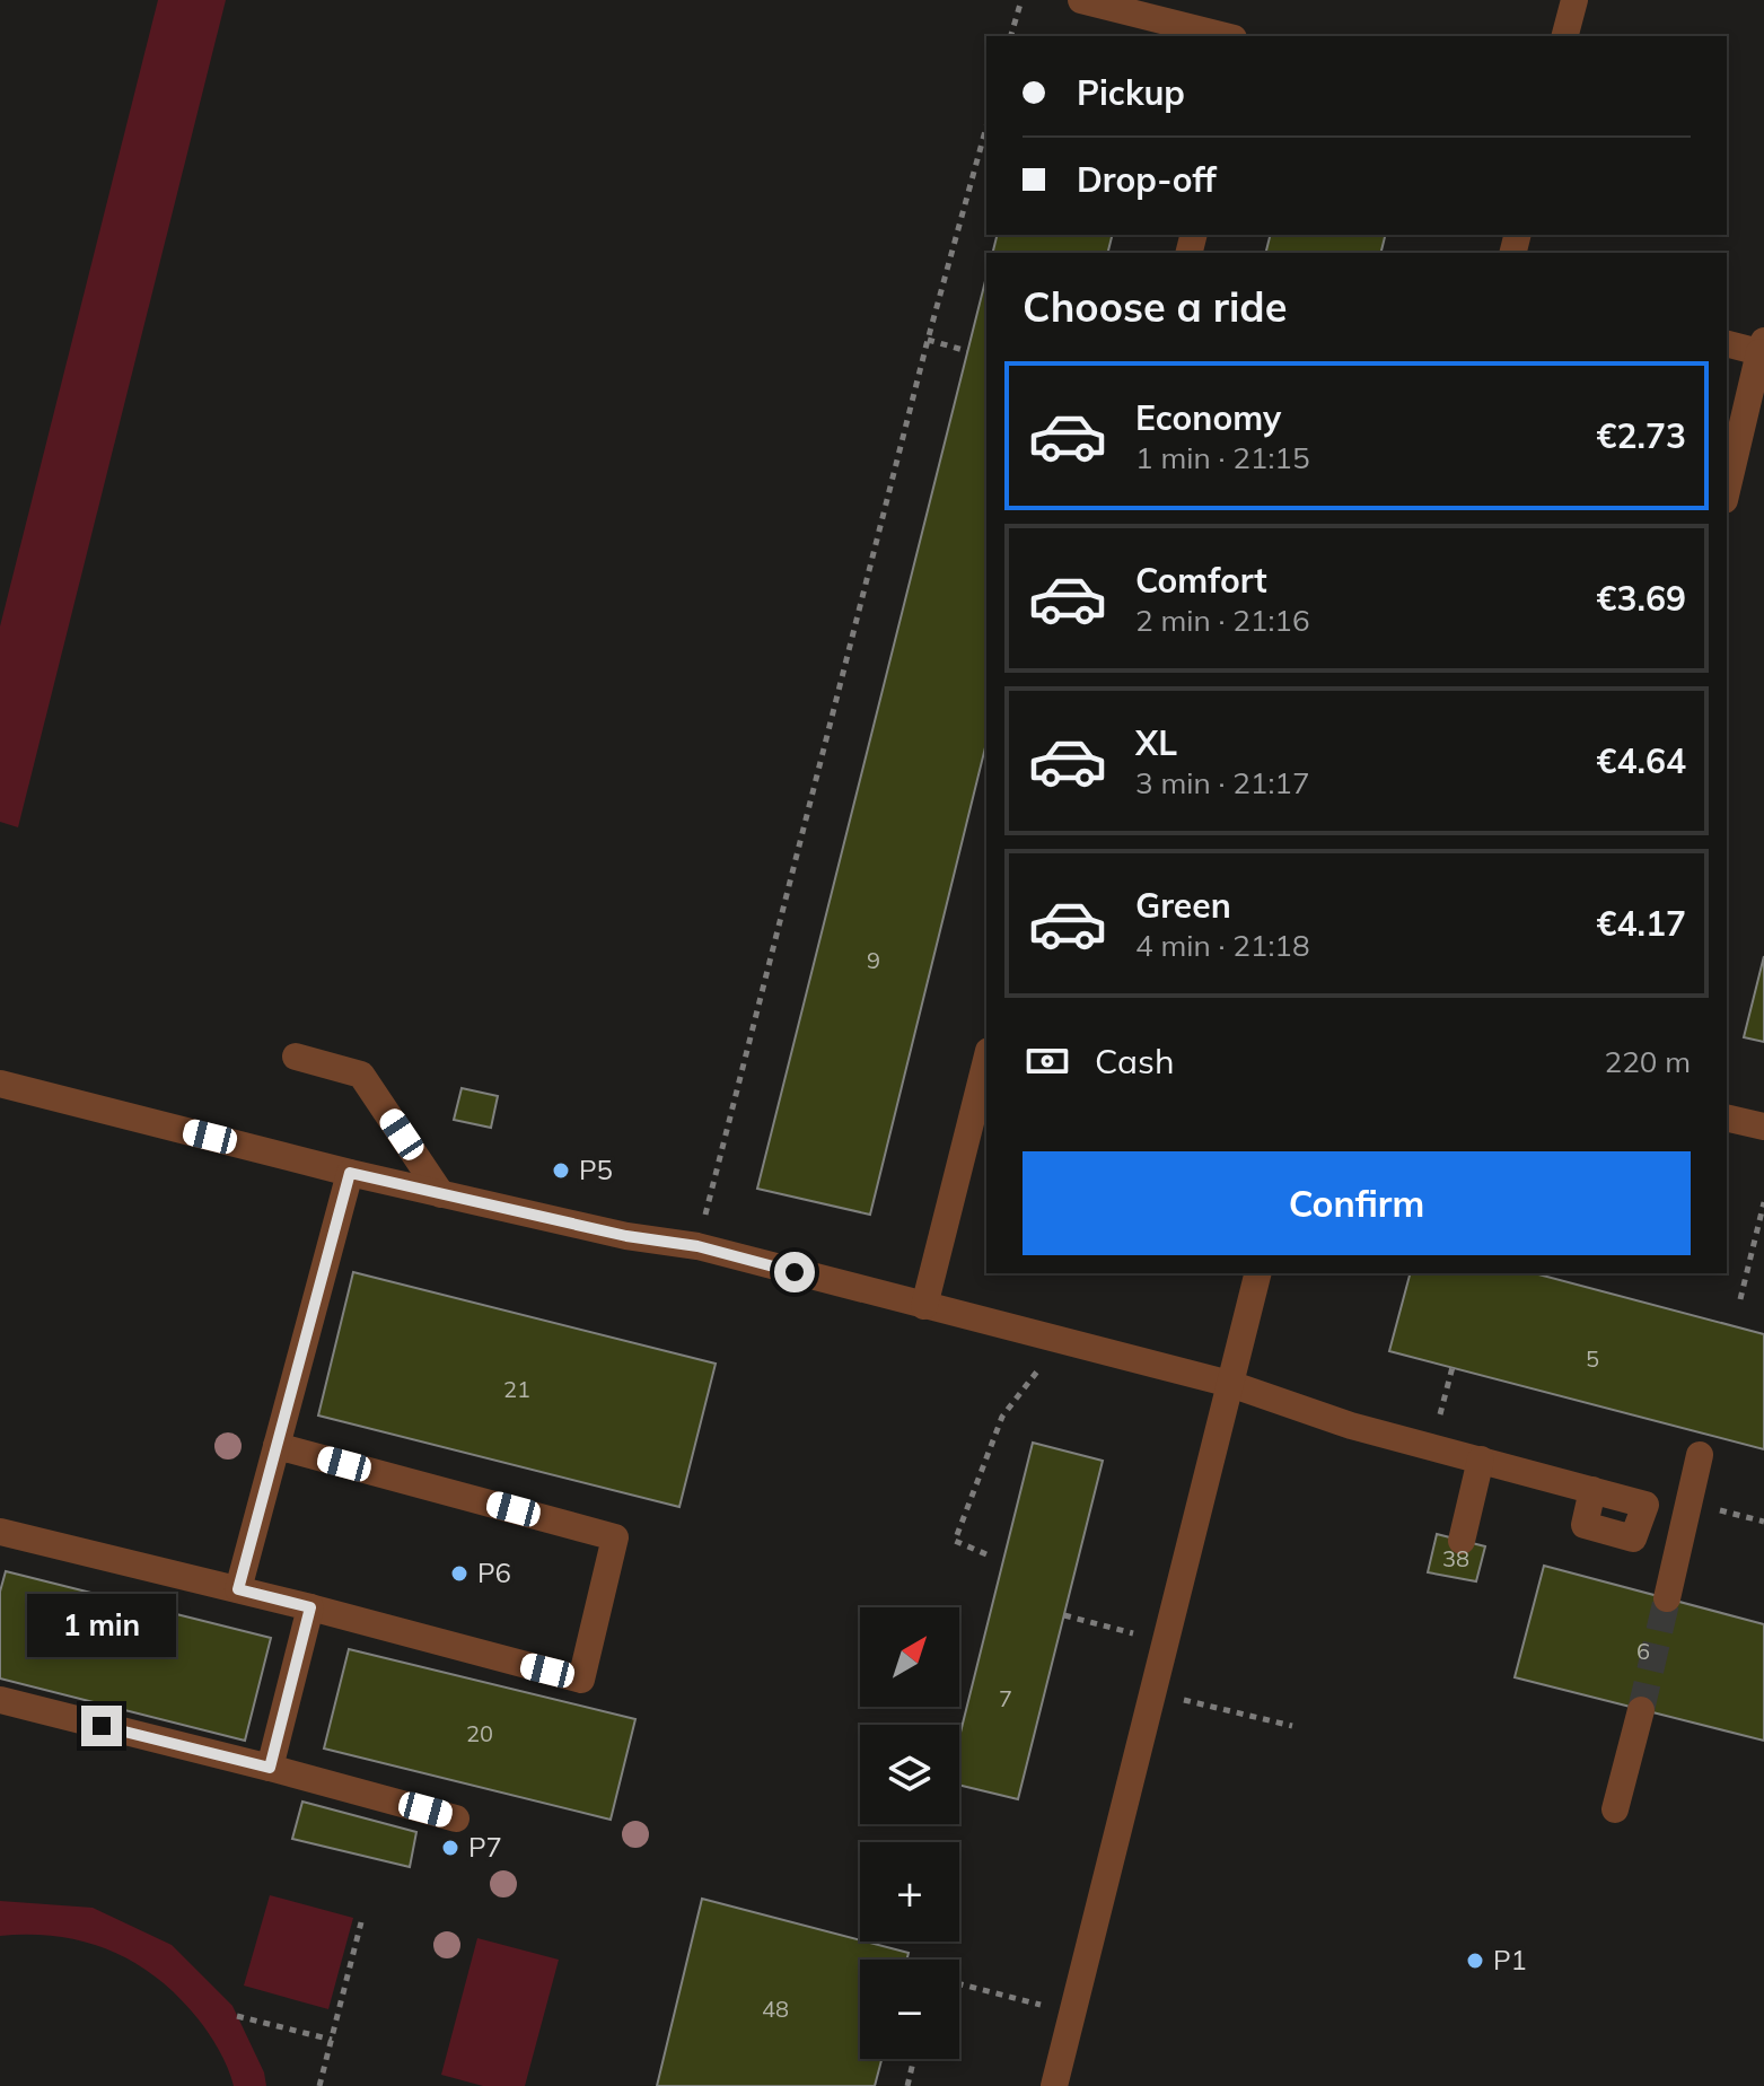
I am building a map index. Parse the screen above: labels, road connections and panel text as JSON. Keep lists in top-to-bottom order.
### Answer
{
  "places": [
    "P5",
    "P6",
    "P7",
    "P1"
  ],
  "house_numbers": [
    "9",
    "5",
    "21",
    "38",
    "6",
    "7",
    "20",
    "48"
  ],
  "north": "top right",
  "page": {
    "banner": ["Pickup", "Drop-off"],
    "heading": "Choose a ride",
    "list": [
      {
        "name": "Economy",
        "note": "1 min · 21:15",
        "value": "€2.73"
      },
      {
        "name": "Comfort",
        "note": "2 min · 21:16",
        "value": "€3.69"
      },
      {
        "name": "XL",
        "note": "3 min · 21:17",
        "value": "€4.64"
      },
      {
        "name": "Green",
        "note": "4 min · 21:18",
        "value": "€4.17"
      }
    ],
    "pay": ["Cash", "220 m"],
    "buttons": "Confirm",
    "bubble": "1 min",
    "map_buttons": ["+", "−"]
  }
}
